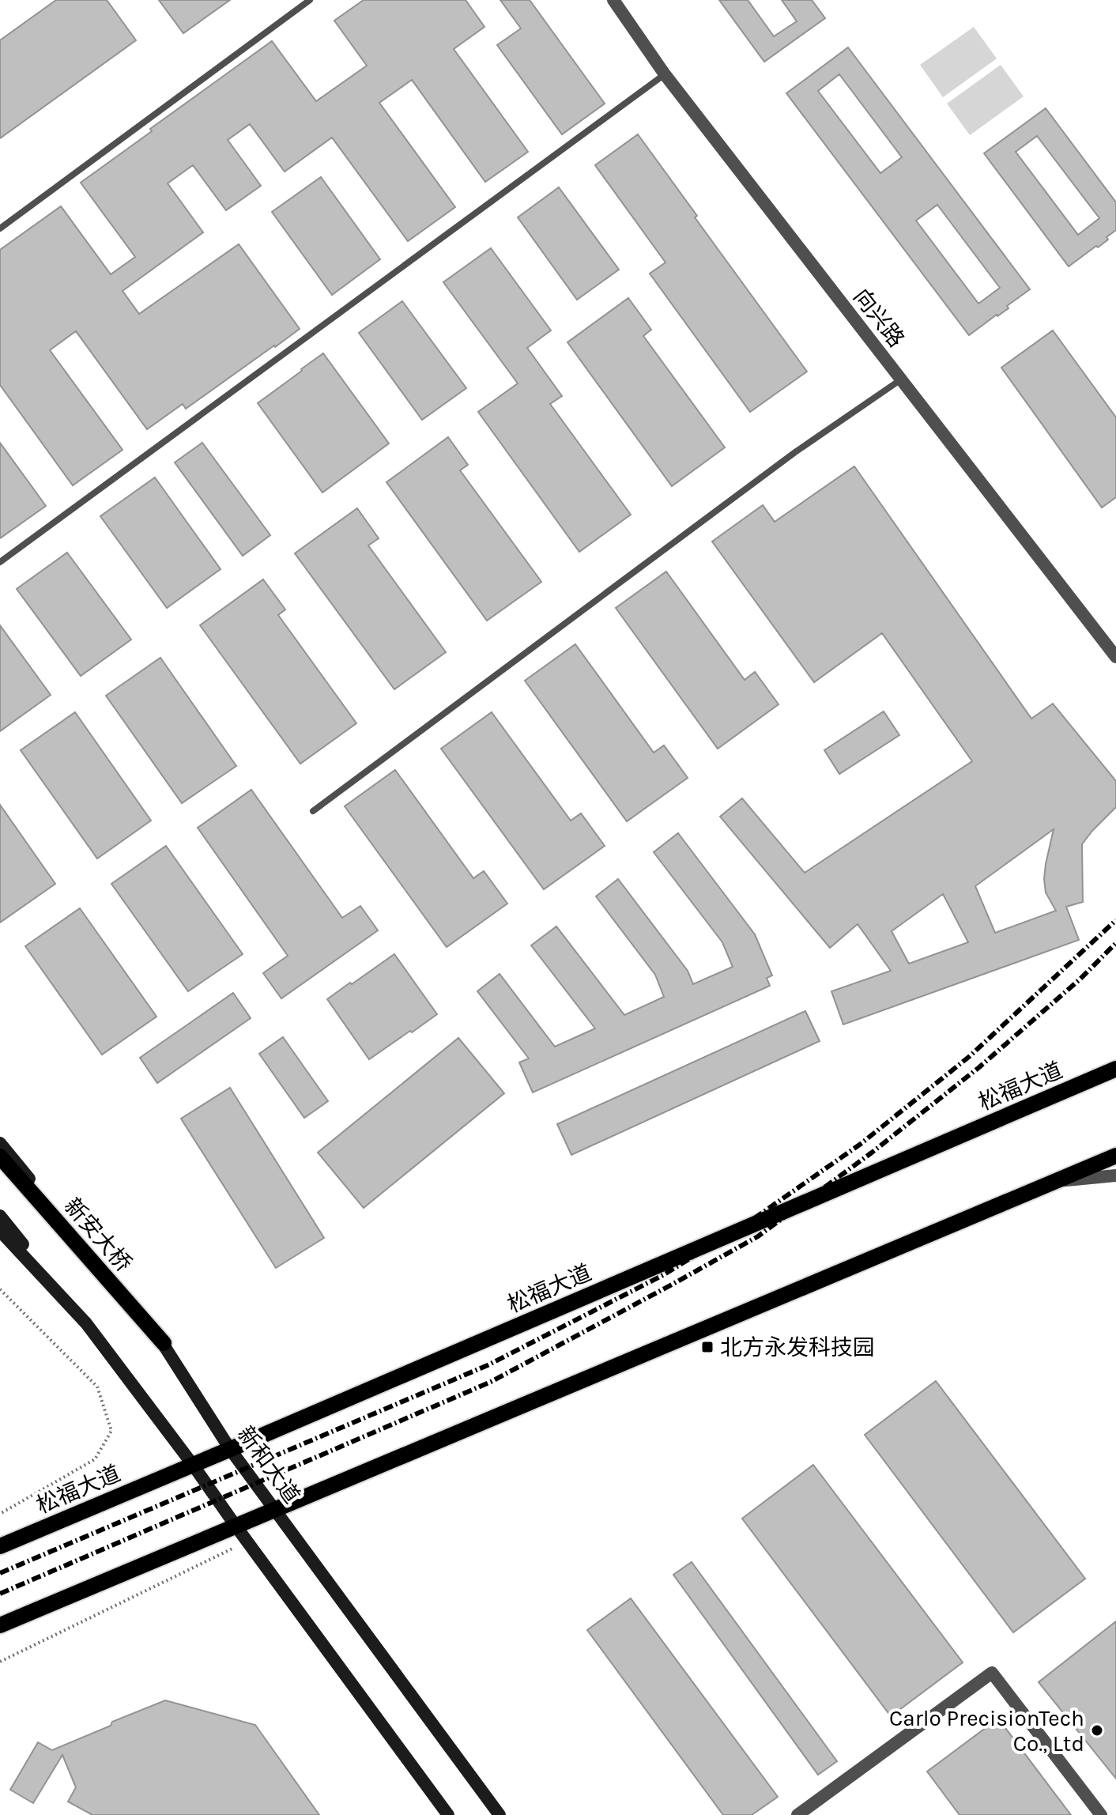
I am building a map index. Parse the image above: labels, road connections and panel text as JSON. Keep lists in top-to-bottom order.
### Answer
{
  "streets": {
    "main road": ["松福大道", "新安大桥", "新和大道"],
    "street": ["向兴路"]
  },
  "crossings": [
    ["松福大道", "新和大道"],
    ["新安大桥", "新和大道"]
  ],
  "places": {
    "transit": ["北方永发科技园"],
    "other": ["Carlo PrecisionTech Co., Ltd"]
  }
}
